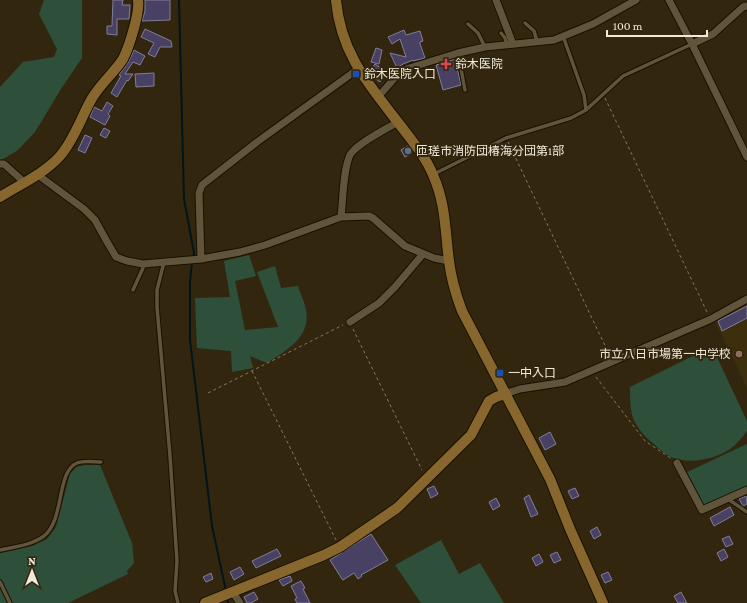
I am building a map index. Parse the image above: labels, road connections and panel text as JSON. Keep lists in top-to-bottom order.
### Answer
{
  "places": {
    "health": ["鈴木医院"],
    "transit": ["鈴木医院入口", "一中入口"],
    "other": ["匝瑳市消防団椿海分団第1部", "市立八日市場第一中学校"]
  },
  "scale_bar": "100 m",
  "north": "top"
}
